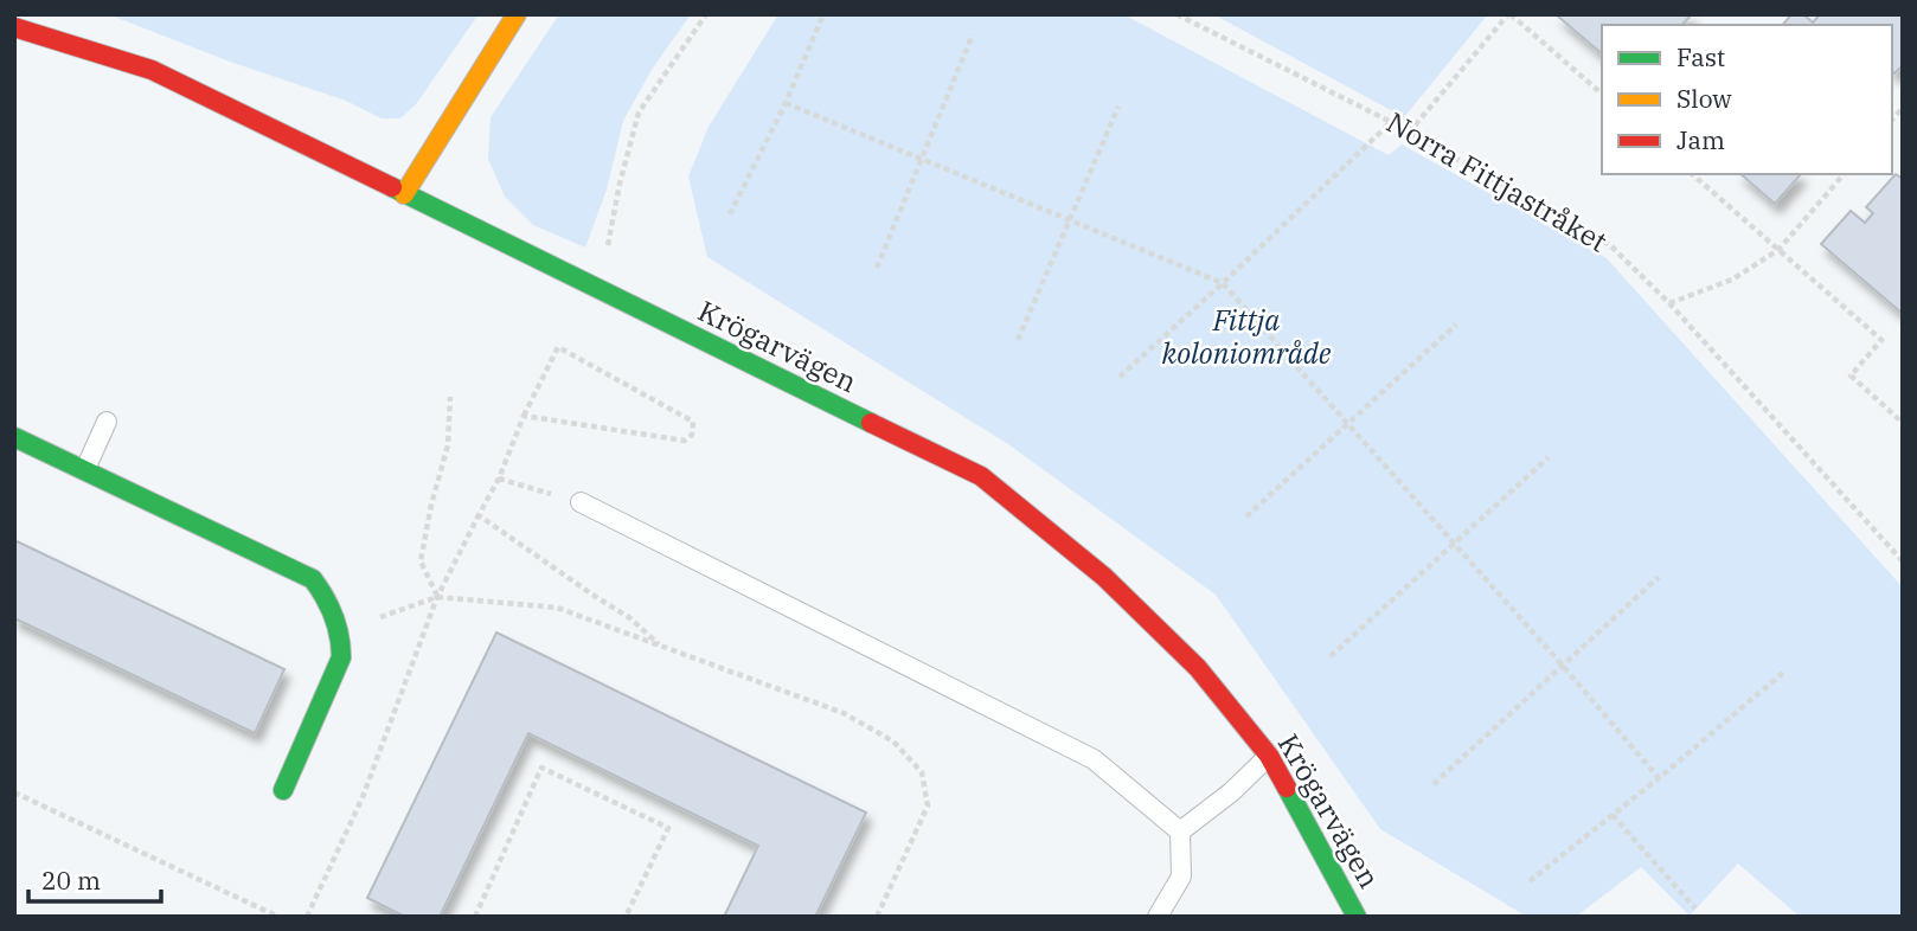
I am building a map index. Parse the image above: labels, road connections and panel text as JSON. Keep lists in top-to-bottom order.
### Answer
{
  "streets": {
    "street": ["Krögarvägen"],
    "path": ["Norra Fittjastråket"]
  },
  "parks": ["Fittja koloniområde"],
  "legend": ["Fast", "Slow", "Jam"],
  "scale_bar": "20 m"
}
